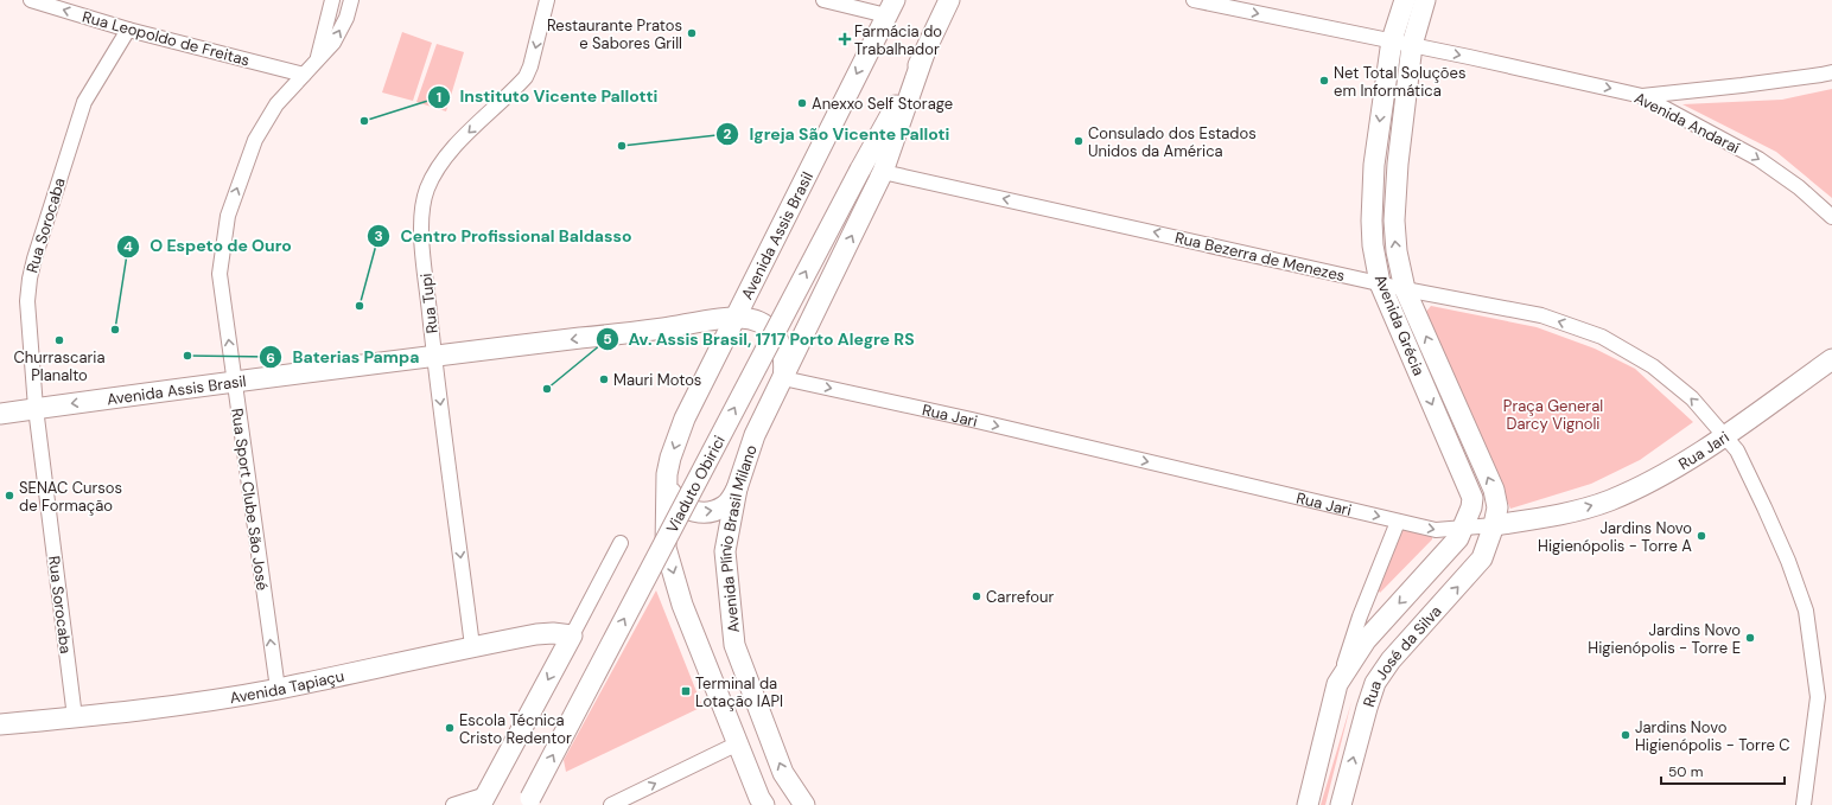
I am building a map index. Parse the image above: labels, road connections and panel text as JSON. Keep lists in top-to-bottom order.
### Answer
{
  "streets": {
    "main road": [
      "Avenida Assis Brasil",
      "Avenida Grécia",
      "Rua Jari",
      "Viaduto Obirici",
      "Avenida Plínio Brasil Milano",
      "Rua José da Silva",
      "Avenida Tapiaçu"
    ],
    "street": [
      "Rua Leopoldo de Freitas",
      "Avenida Andaraí",
      "Rua Sorocaba",
      "Rua Bezerra de Menezes",
      "Rua Tupi",
      "Rua Sport Clube São José"
    ]
  },
  "crossings": [
    ["Rua Leopoldo de Freitas", "Rua Sorocaba"],
    ["Rua Leopoldo de Freitas", "Rua Sport Clube São José"],
    ["Avenida Andaraí", "Avenida Grécia"],
    ["Rua Sorocaba", "Avenida Assis Brasil"],
    ["Rua Sorocaba", "Avenida Tapiaçu"],
    ["Avenida Assis Brasil", "Rua Tupi"],
    ["Avenida Assis Brasil", "Rua Sport Clube São José"],
    ["Rua Bezerra de Menezes", "Avenida Grécia"],
    ["Rua Bezerra de Menezes", "Rua Jari"],
    ["Rua Tupi", "Avenida Tapiaçu"],
    ["Avenida Grécia", "Rua Jari"],
    ["Avenida Grécia", "Rua José da Silva"],
    ["Rua Jari", "Avenida Plínio Brasil Milano"],
    ["Rua Jari", "Rua José da Silva"],
    ["Rua Sport Clube São José", "Avenida Tapiaçu"]
  ],
  "one_way": [
    "Rua Leopoldo de Freitas",
    "Avenida Andaraí",
    "Avenida Assis Brasil",
    "Rua Bezerra de Menezes",
    "Rua Tupi",
    "Rua Jari",
    "Rua Sport Clube São José"
  ],
  "parks": ["Praça General Darcy Vignoli"],
  "places": {
    "other": [
      "Restaurante Pratos e Sabores Grill",
      "Net Total Soluções em Informática",
      "Anexxo Self Storage",
      "Instituto Vicente Pallotti",
      "Consulado dos Estados Unidos da América",
      "Igreja São Vicente Palloti",
      "Centro Profissional Baldasso",
      "O Espeto de Ouro",
      "Churrascaria Planalto",
      "Baterias Pampa",
      "Mauri Motos",
      "Av. Assis Brasil, 1717 Porto Alegre RS",
      "SENAC Cursos de Formação",
      "Jardins Novo Higienópolis - Torre A",
      "Carrefour",
      "Jardins Novo Higienópolis - Torre E",
      "Escola Técnica Cristo Redentor",
      "Jardins Novo Higienópolis - Torre C"
    ],
    "health": ["Farmácia do Trabalhador"],
    "transit": ["Terminal da Lotação IAPI"]
  },
  "scale_bar": "50 m"
}
